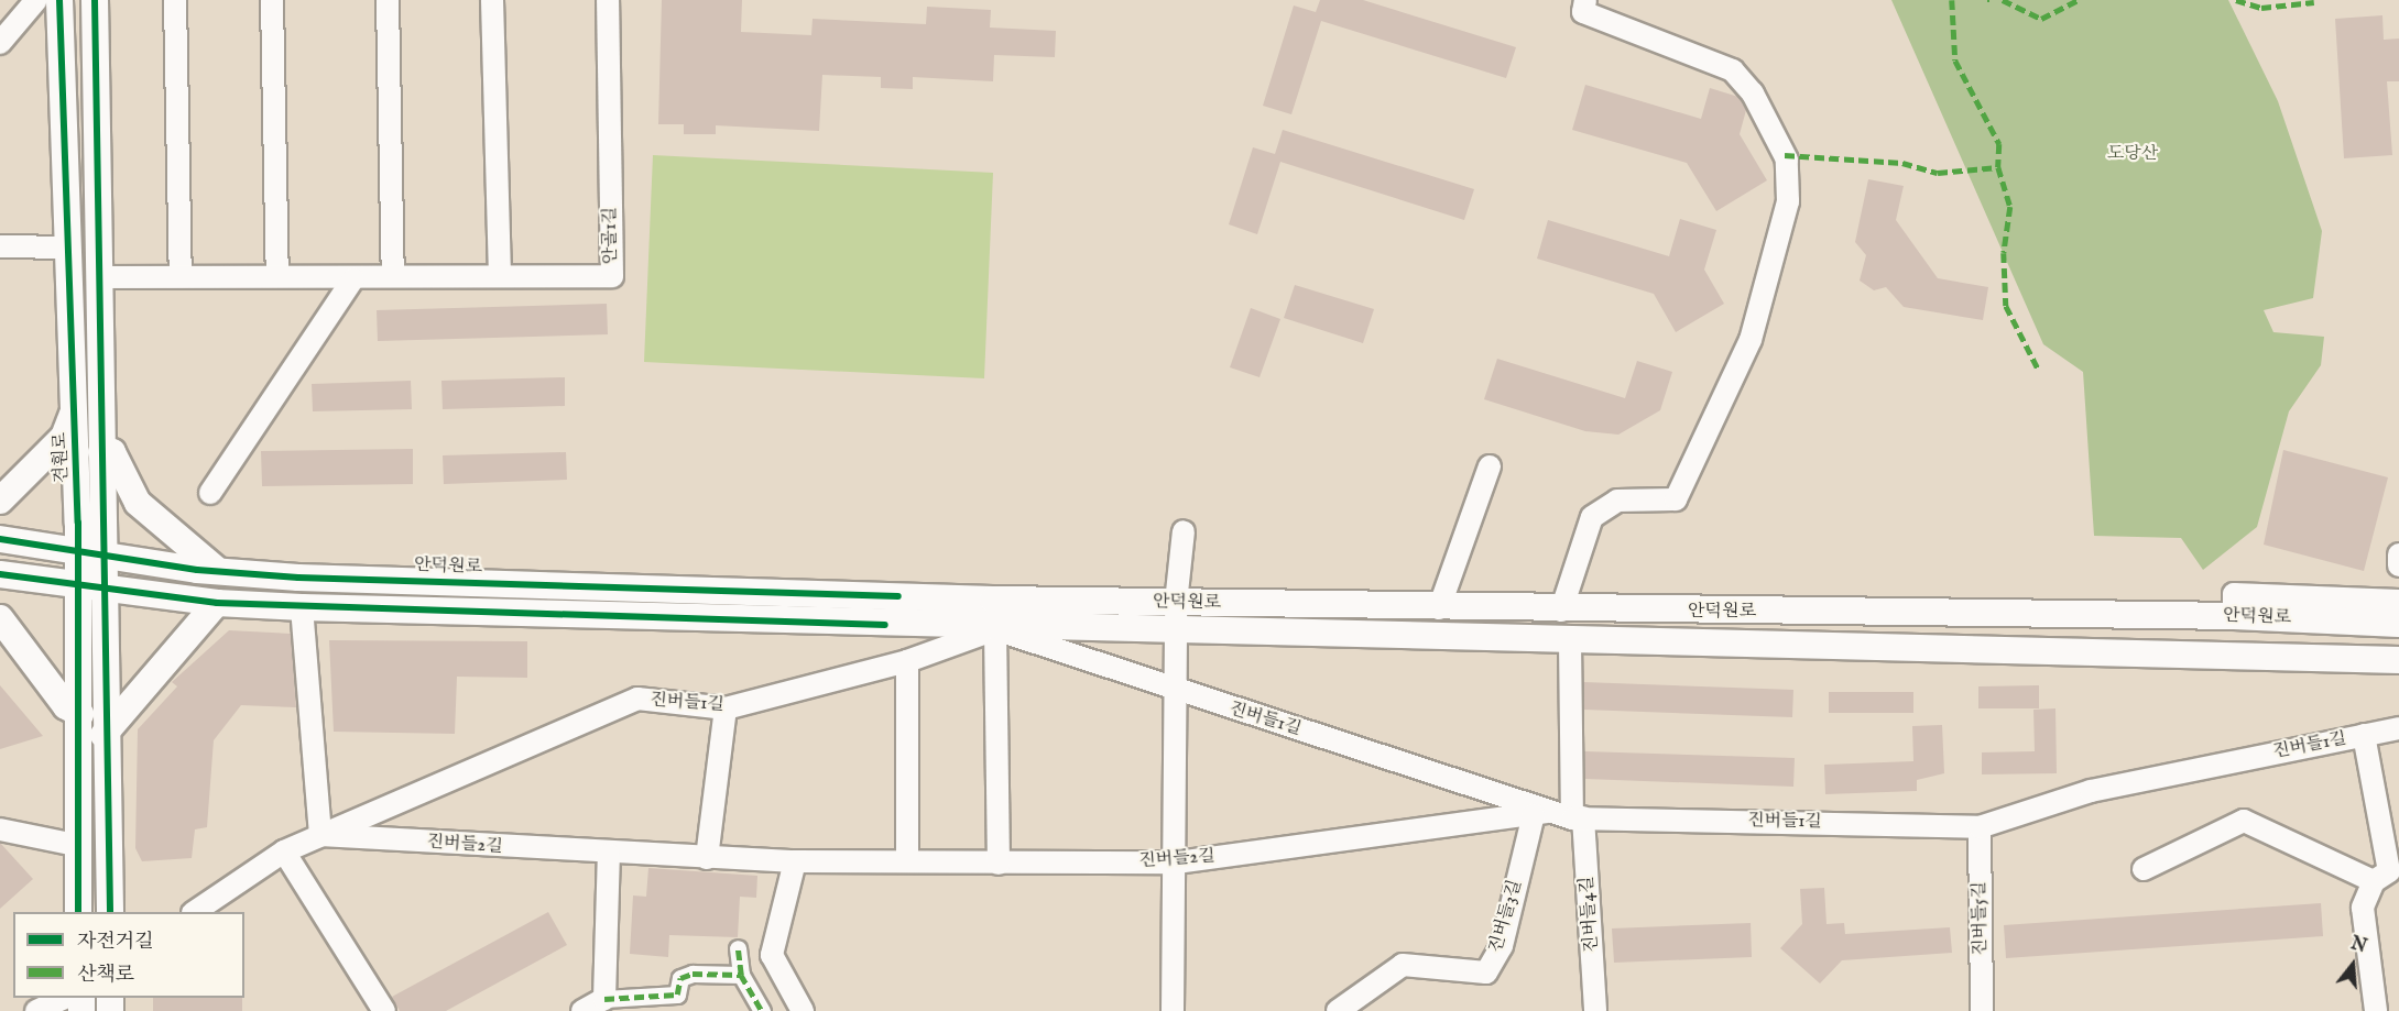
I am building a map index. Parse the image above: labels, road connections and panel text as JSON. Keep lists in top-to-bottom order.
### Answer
{
  "streets": {
    "street": [
      "안골1길",
      "견훤로",
      "안덕원로",
      "진버들1길",
      "진버들2길",
      "진버들4길",
      "진버들3길",
      "진버들5길"
    ]
  },
  "crossings": [
    ["안골1길", "견훤로"],
    ["견훤로", "안덕원로"],
    ["안덕원로", "진버들1길"],
    ["안덕원로", "진버들4길"],
    ["진버들1길", "진버들2길"],
    ["진버들1길", "진버들4길"],
    ["진버들1길", "진버들5길"],
    ["진버들2길", "진버들4길"],
    ["진버들2길", "진버들3길"]
  ],
  "parks": ["도당산"],
  "legend": ["자전거길", "산책로"],
  "north": "top"
}
